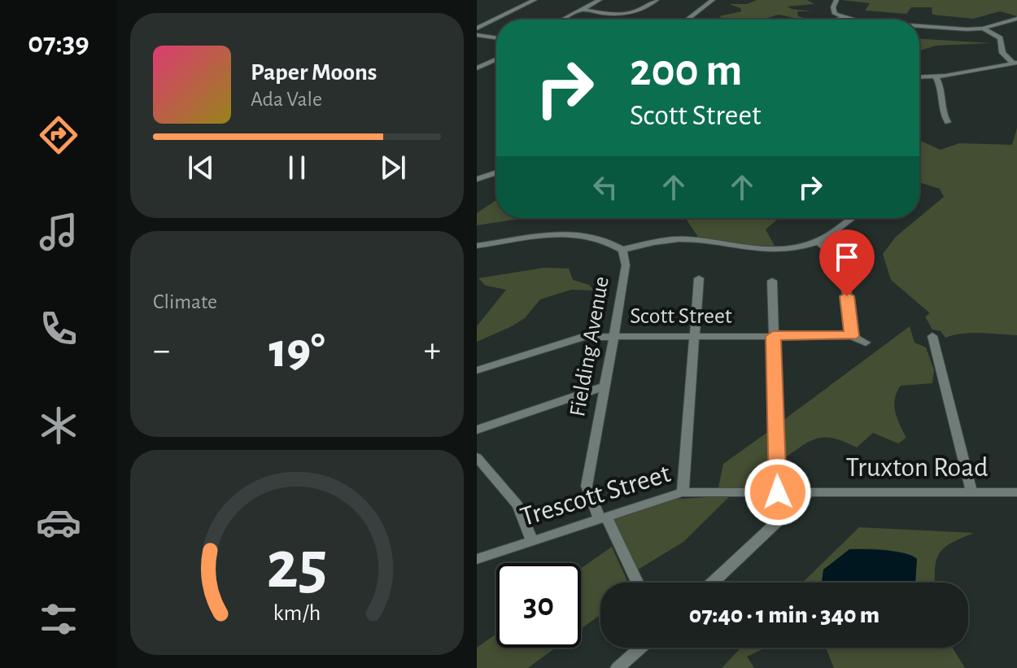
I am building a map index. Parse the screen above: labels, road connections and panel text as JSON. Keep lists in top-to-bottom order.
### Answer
{
  "streets": {
    "street": [
      "Scott Street",
      "Fielding Avenue",
      "Truxton Road",
      "Trescott Street"
    ]
  },
  "crossings": [
    ["Scott Street", "Fielding Avenue"],
    ["Fielding Avenue", "Trescott Street"],
    ["Truxton Road", "Trescott Street"]
  ],
  "page": {
    "tabs": "07:39",
    "turn": ["200 m", "Scott Street"],
    "song": ["Paper Moons", "Ada Vale"],
    "tile": "Climate",
    "heat": ["−", "19°", "+"],
    "limit": "30",
    "trip": "07:40 · 1 min · 340 m",
    "gauge": ["25", "km/h"]
  }
}
